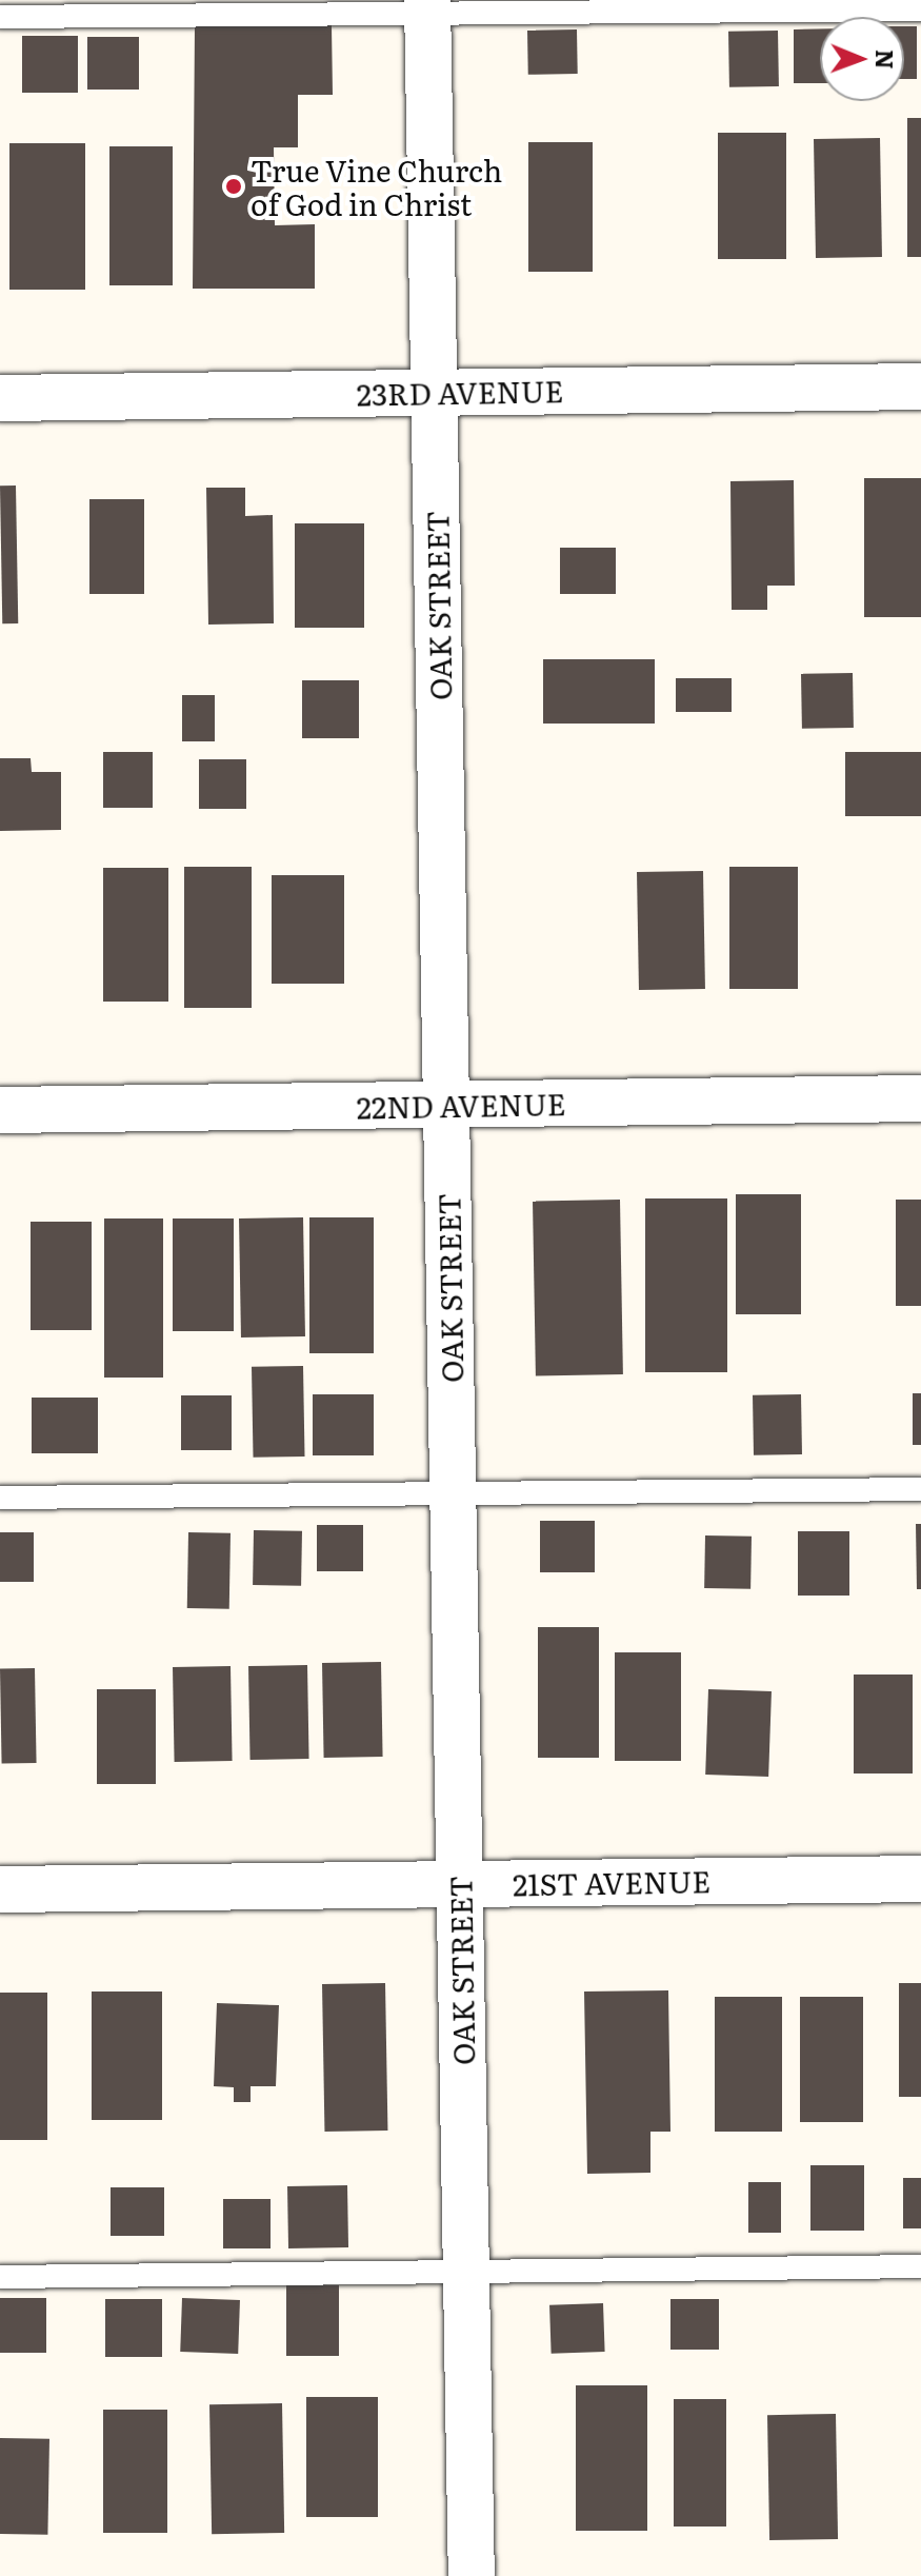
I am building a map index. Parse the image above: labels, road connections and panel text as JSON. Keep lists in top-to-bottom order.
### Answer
{
  "streets": {
    "street": [
      "23RD AVENUE",
      "OAK STREET",
      "22ND AVENUE",
      "21ST AVENUE"
    ]
  },
  "crossings": [
    ["23RD AVENUE", "OAK STREET"],
    ["OAK STREET", "22ND AVENUE"],
    ["OAK STREET", "21ST AVENUE"]
  ],
  "places": ["True Vine Church of God in Christ"],
  "north": "right"
}
